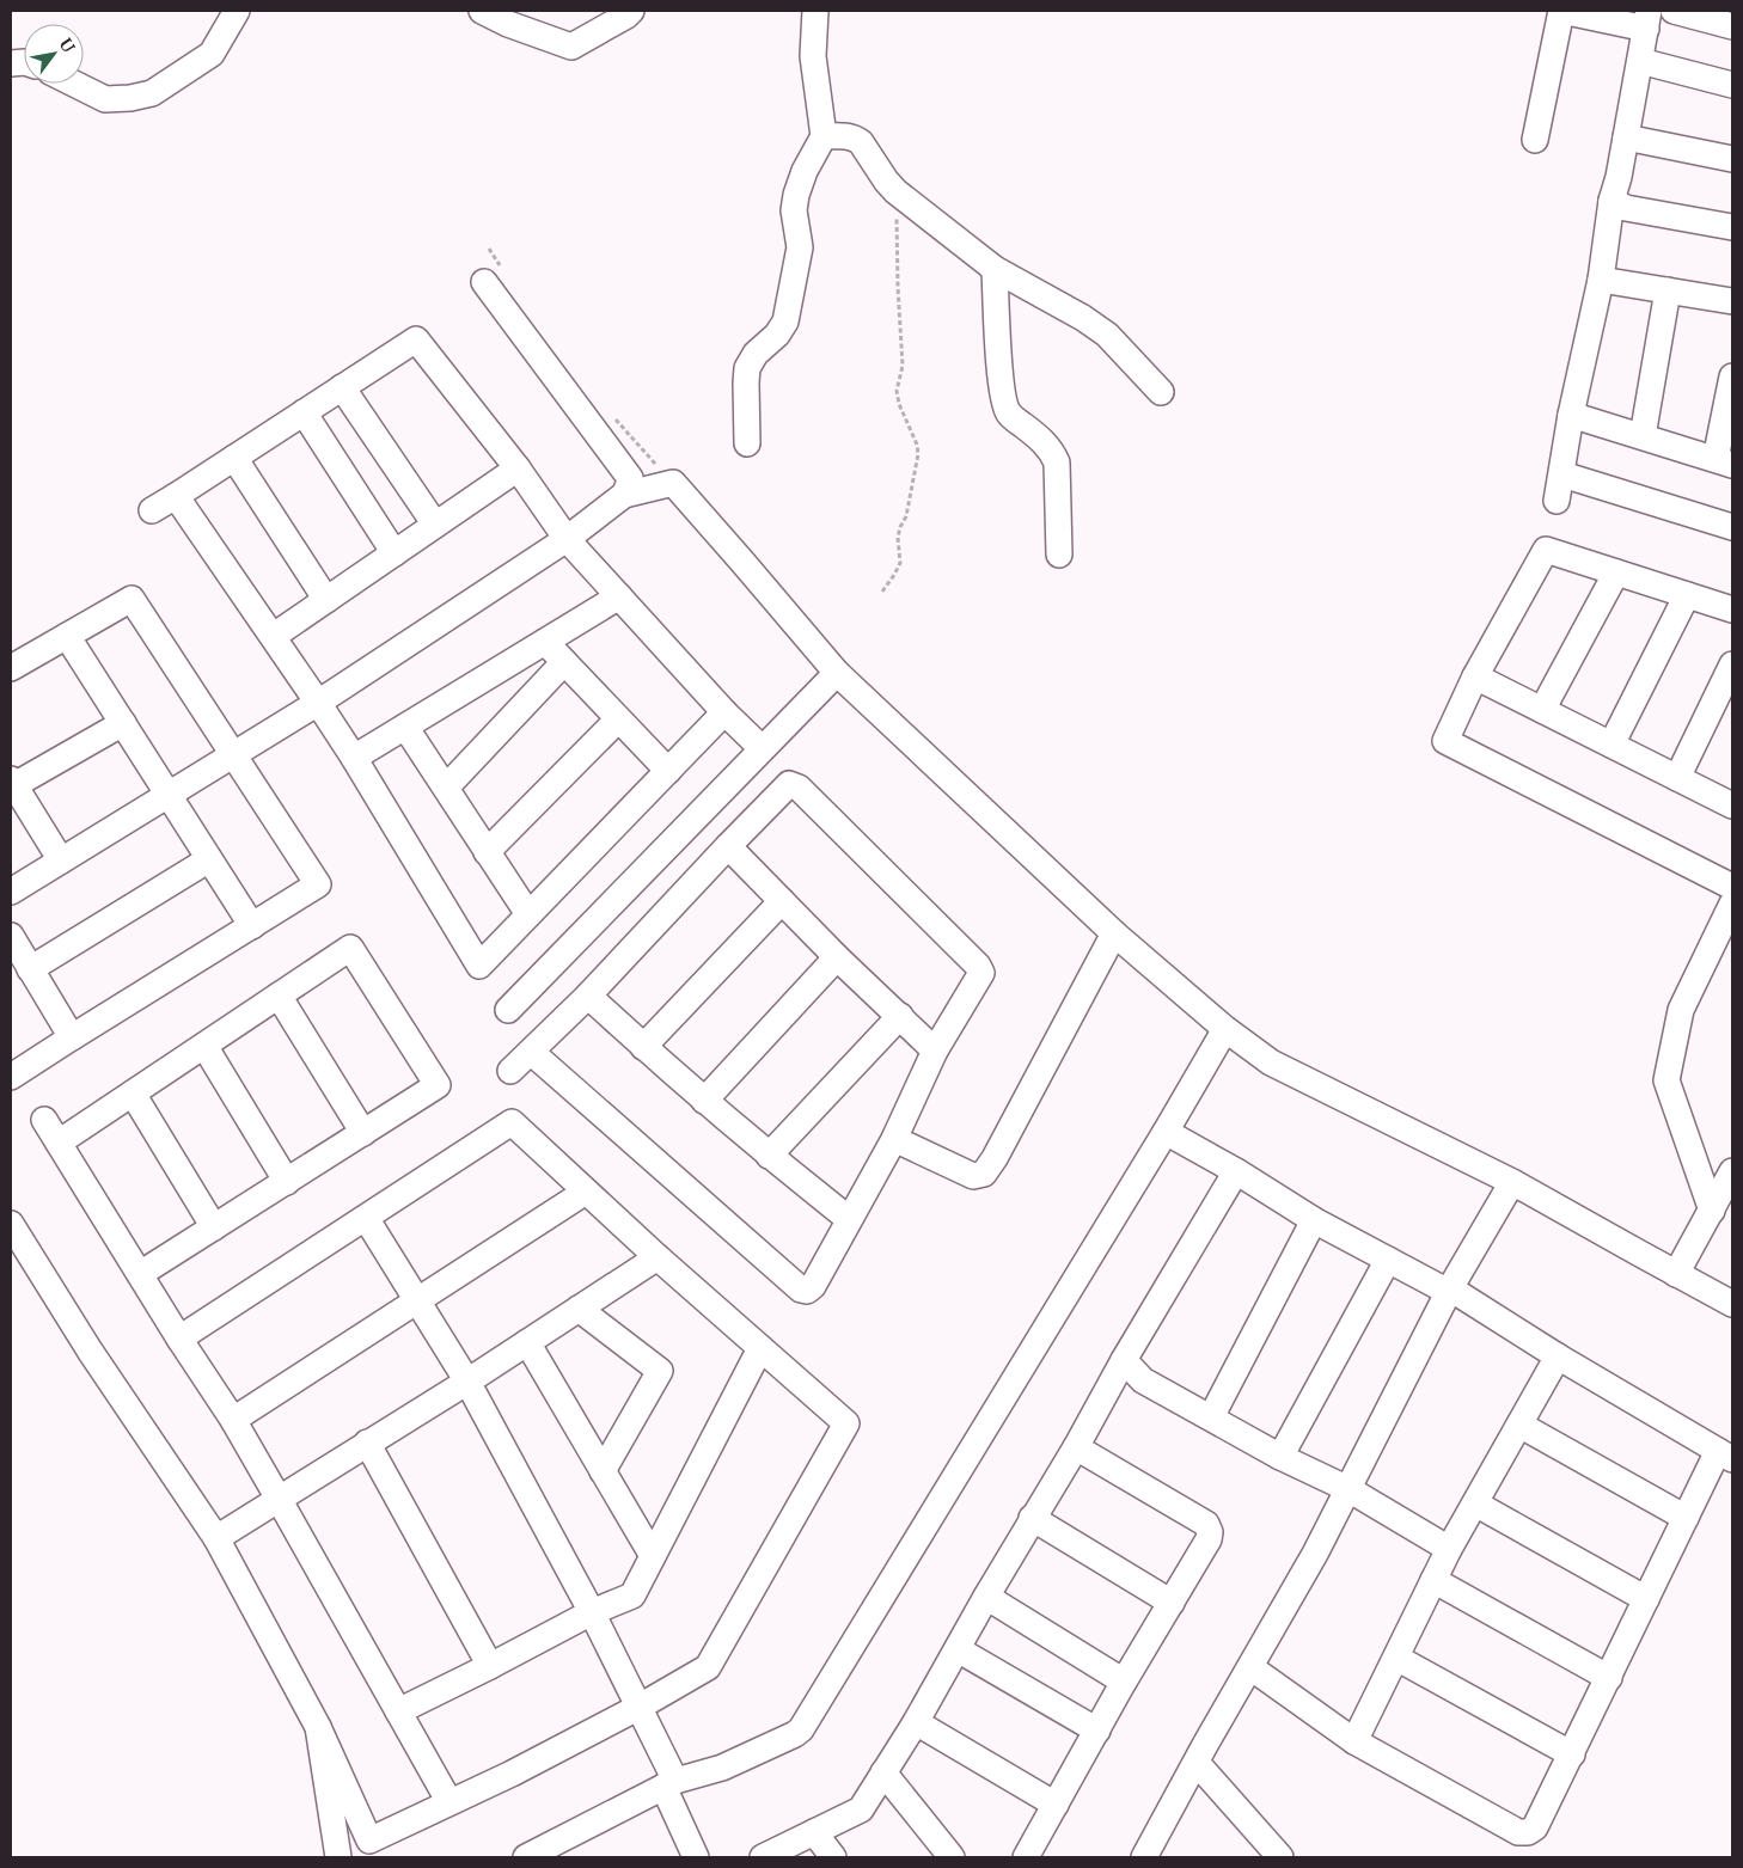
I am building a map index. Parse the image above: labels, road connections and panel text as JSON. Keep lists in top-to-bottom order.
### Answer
{
  "north": "top right"
}
